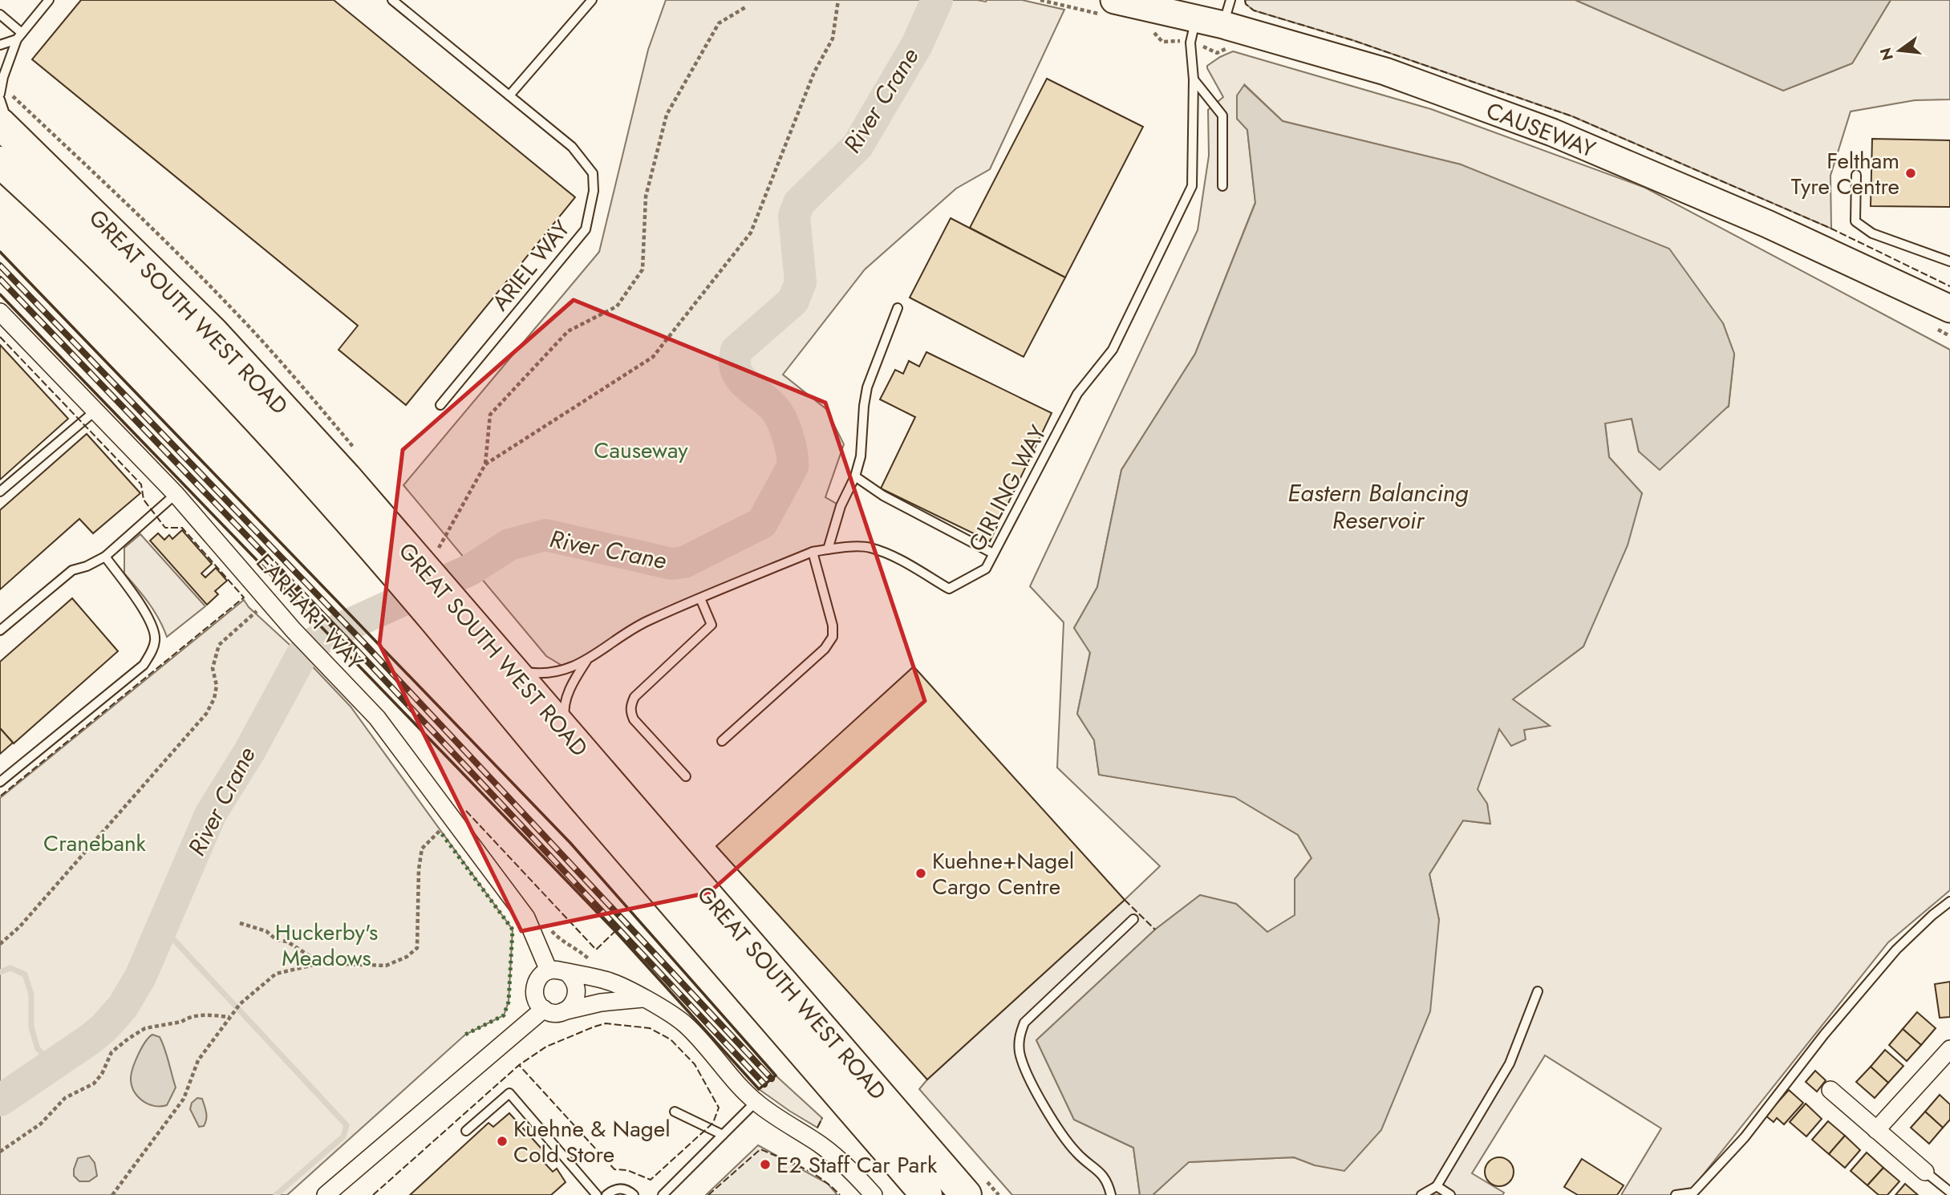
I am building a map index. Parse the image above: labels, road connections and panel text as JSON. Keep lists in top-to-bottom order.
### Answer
{
  "streets": {
    "highway": ["GREAT SOUTH WEST ROAD"],
    "main road": ["CAUSEWAY"],
    "street": ["EARHART WAY"],
    "lane": ["ARIEL WAY", "GIRLING WAY"]
  },
  "crossings": [
    ["CAUSEWAY", "GIRLING WAY"],
    ["GREAT SOUTH WEST ROAD", "GIRLING WAY"]
  ],
  "water": ["River Crane", "Eastern Balancing Reservoir"],
  "parks": ["Causeway", "Cranebank", "Huckerby's Meadows"],
  "places": [
    "Feltham Tyre Centre",
    "Kuehne+Nagel Cargo Centre",
    "Kuehne & Nagel Cold Store",
    "E2 Staff Car Park"
  ],
  "north": "left"
}
